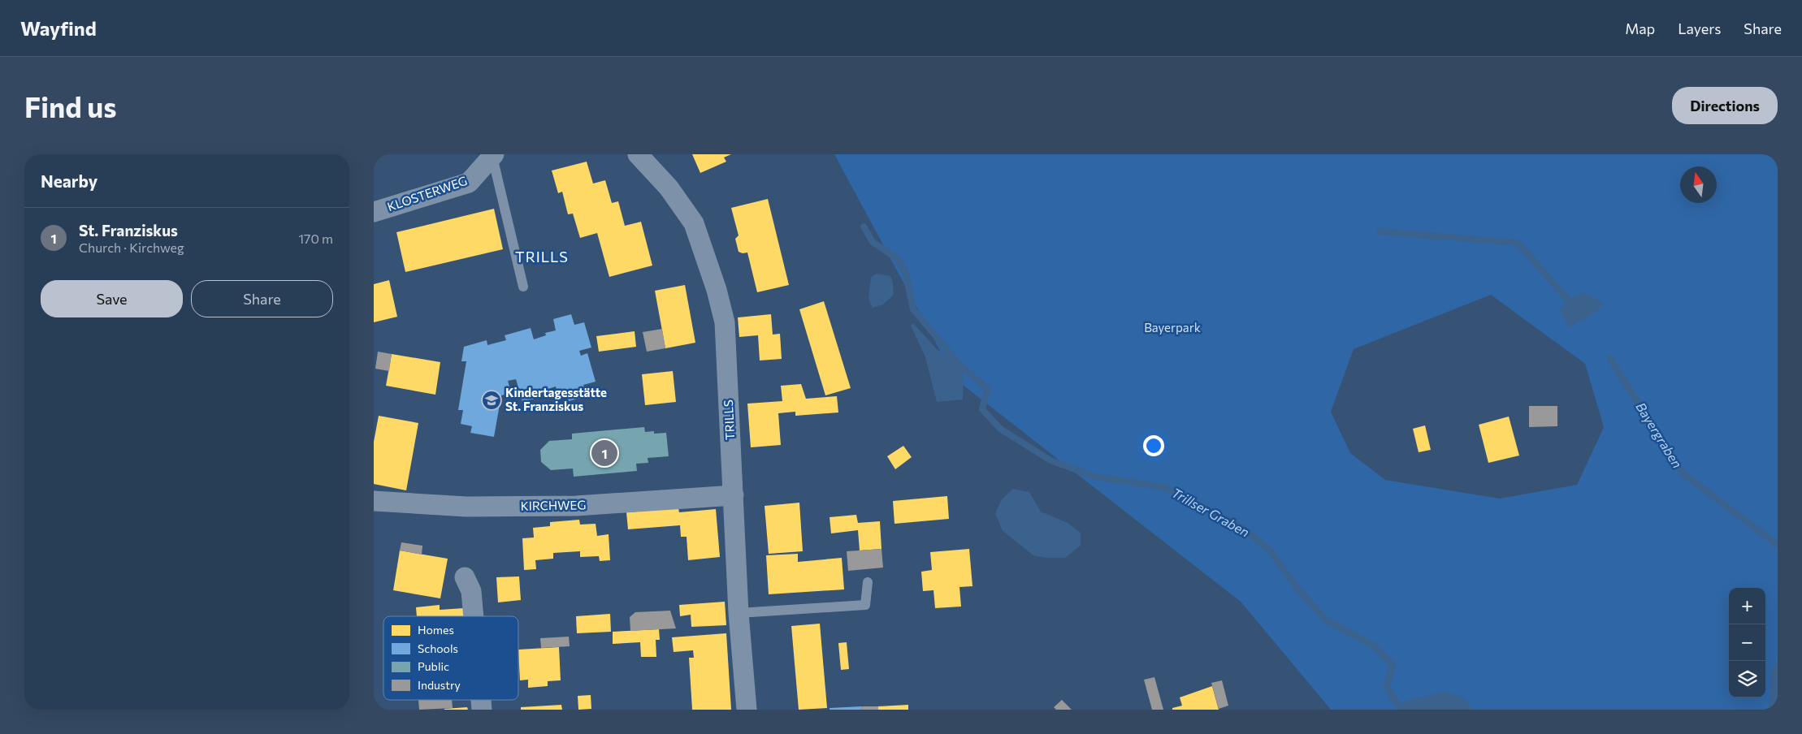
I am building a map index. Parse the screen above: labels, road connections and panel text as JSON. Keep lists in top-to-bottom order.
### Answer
{
  "streets": {
    "street": ["KLOSTERWEG", "TRILLS", "KIRCHWEG"]
  },
  "crossings": [
    ["TRILLS", "KIRCHWEG"]
  ],
  "districts": ["TRILLS"],
  "water": ["Bayergraben", "Trillser Graben"],
  "parks": ["Bayerpark"],
  "places": {
    "school or university": ["Kindertagesstätte St. Franziskus"]
  },
  "legend": [
    "Homes",
    "Schools",
    "Public",
    "Industry"
  ],
  "north": "top",
  "page": {
    "header": "Wayfind",
    "nav": ["Map", "Layers", "Share"],
    "buttons": [
      "Directions",
      ["Save", "Share"]
    ],
    "title": "Find us",
    "heading": "Nearby",
    "list": [
      {
        "mark": "1",
        "name": "St. Franziskus",
        "note": "Church · Kirchweg",
        "value": "170 m"
      }
    ],
    "pins": "1",
    "map_buttons": ["+", "−"]
  }
}
